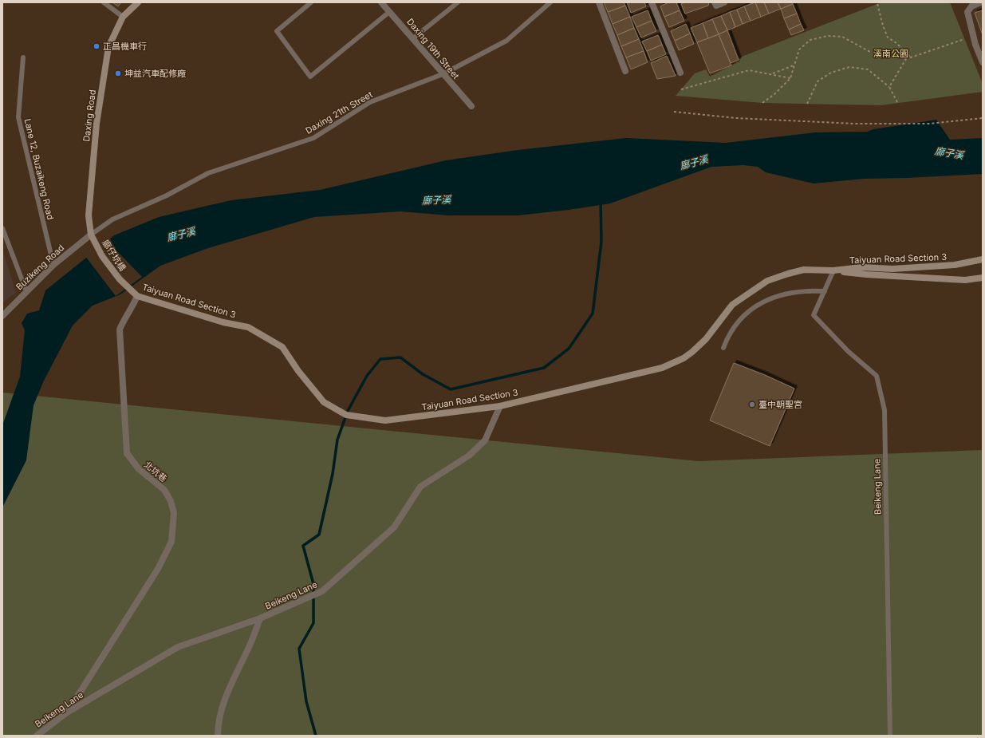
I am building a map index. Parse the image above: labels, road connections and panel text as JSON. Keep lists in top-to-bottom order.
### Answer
{
  "streets": {
    "main road": ["Daxing Road", "廍仔坑橋", "Taiyuan Road Section 3"],
    "street": [
      "Daxing 19th Street",
      "Buzikeng Road",
      "北坑巷",
      "Beikeng Lane"
    ],
    "lane": ["Daxing 21th Street", "Lane 12, Buzaikeng Road"]
  },
  "crossings": [
    ["Daxing 19th Street", "Daxing 21th Street"],
    ["Daxing 21th Street", "Daxing Road"],
    ["Daxing 21th Street", "Buzikeng Road"],
    ["Daxing Road", "廍仔坑橋"],
    ["Daxing Road", "Buzikeng Road"],
    ["Lane 12, Buzaikeng Road", "Buzikeng Road"],
    ["廍仔坑橋", "Taiyuan Road Section 3"],
    ["廍仔坑橋", "北坑巷"],
    ["Taiyuan Road Section 3", "北坑巷"],
    ["Taiyuan Road Section 3", "Beikeng Lane"],
    ["北坑巷", "Beikeng Lane"]
  ],
  "water": ["廍子溪"],
  "parks": ["溪南公園"],
  "places": ["正昌機車行", "坤益汽車配修廠", "臺中朝聖宮"]
}
